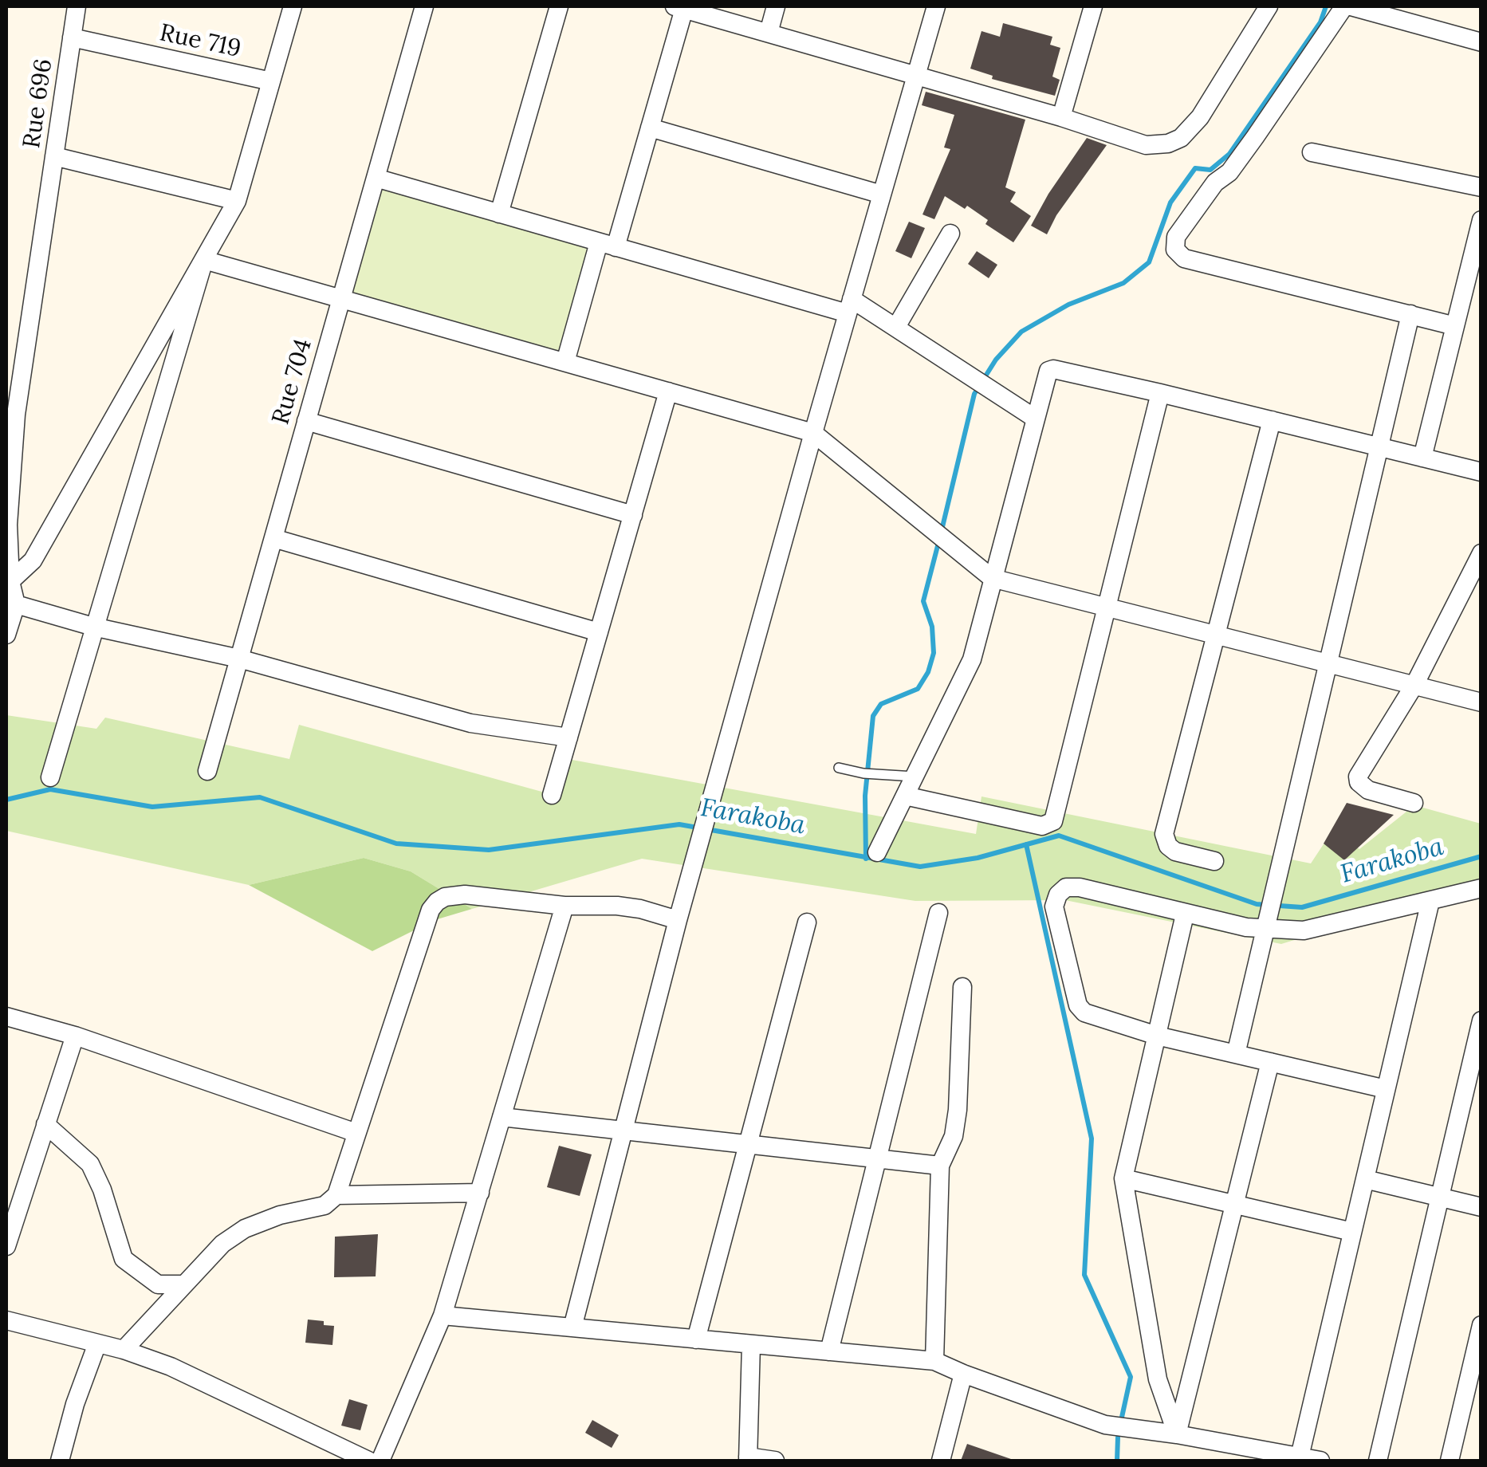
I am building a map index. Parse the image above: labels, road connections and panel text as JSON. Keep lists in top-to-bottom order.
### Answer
{
  "streets": {
    "street": ["Rue 719", "Rue 696", "Rue 704"]
  },
  "crossings": [
    ["Rue 719", "Rue 696"]
  ],
  "water": ["Farakoba"]
}
